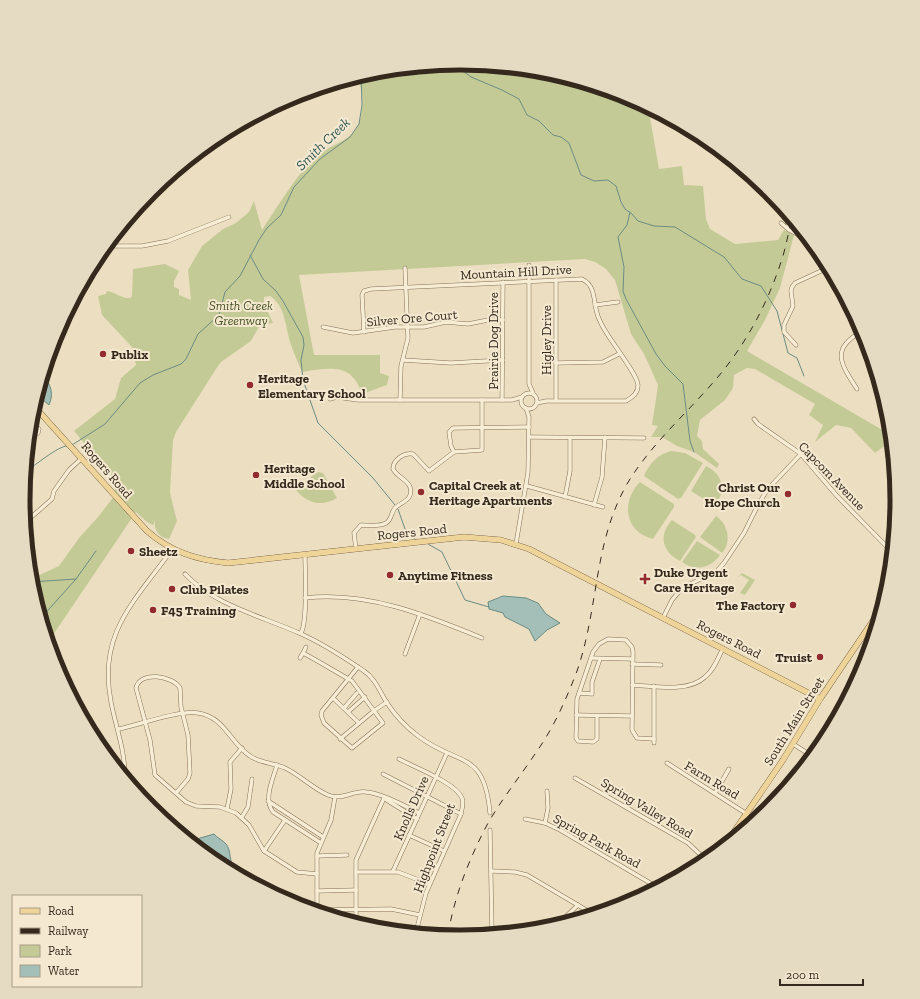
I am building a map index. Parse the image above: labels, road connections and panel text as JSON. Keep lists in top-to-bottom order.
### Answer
{
  "streets": {
    "main road": ["Rogers Road", "South Main Street"],
    "street": [
      "Mountain Hill Drive",
      "Silver Ore Court",
      "Higley Drive",
      "Prairie Dog Drive",
      "Capcom Avenue",
      "Farm Road",
      "Knolls Drive",
      "Spring Valley Road",
      "Spring Park Road",
      "Highpoint Street"
    ]
  },
  "crossings": [
    ["Mountain Hill Drive", "Silver Ore Court"],
    ["Mountain Hill Drive", "Higley Drive"],
    ["Mountain Hill Drive", "Prairie Dog Drive"],
    ["Silver Ore Court", "Prairie Dog Drive"],
    ["Rogers Road", "South Main Street"],
    ["South Main Street", "Farm Road"],
    ["Knolls Drive", "Highpoint Street"]
  ],
  "water": ["Smith Creek"],
  "parks": ["Smith Creek Greenway"],
  "places": {
    "other": [
      "Publix",
      "Heritage Elementary School",
      "Heritage Middle School",
      "Capital Creek at Heritage Apartments",
      "Christ Our Hope Church",
      "Sheetz",
      "Anytime Fitness",
      "Club Pilates",
      "The Factory",
      "F45 Training",
      "Truist"
    ],
    "health": ["Duke Urgent Care Heritage"]
  },
  "legend": [
    "Road",
    "Railway",
    "Park",
    "Water"
  ],
  "scale_bar": "200 m"
}
